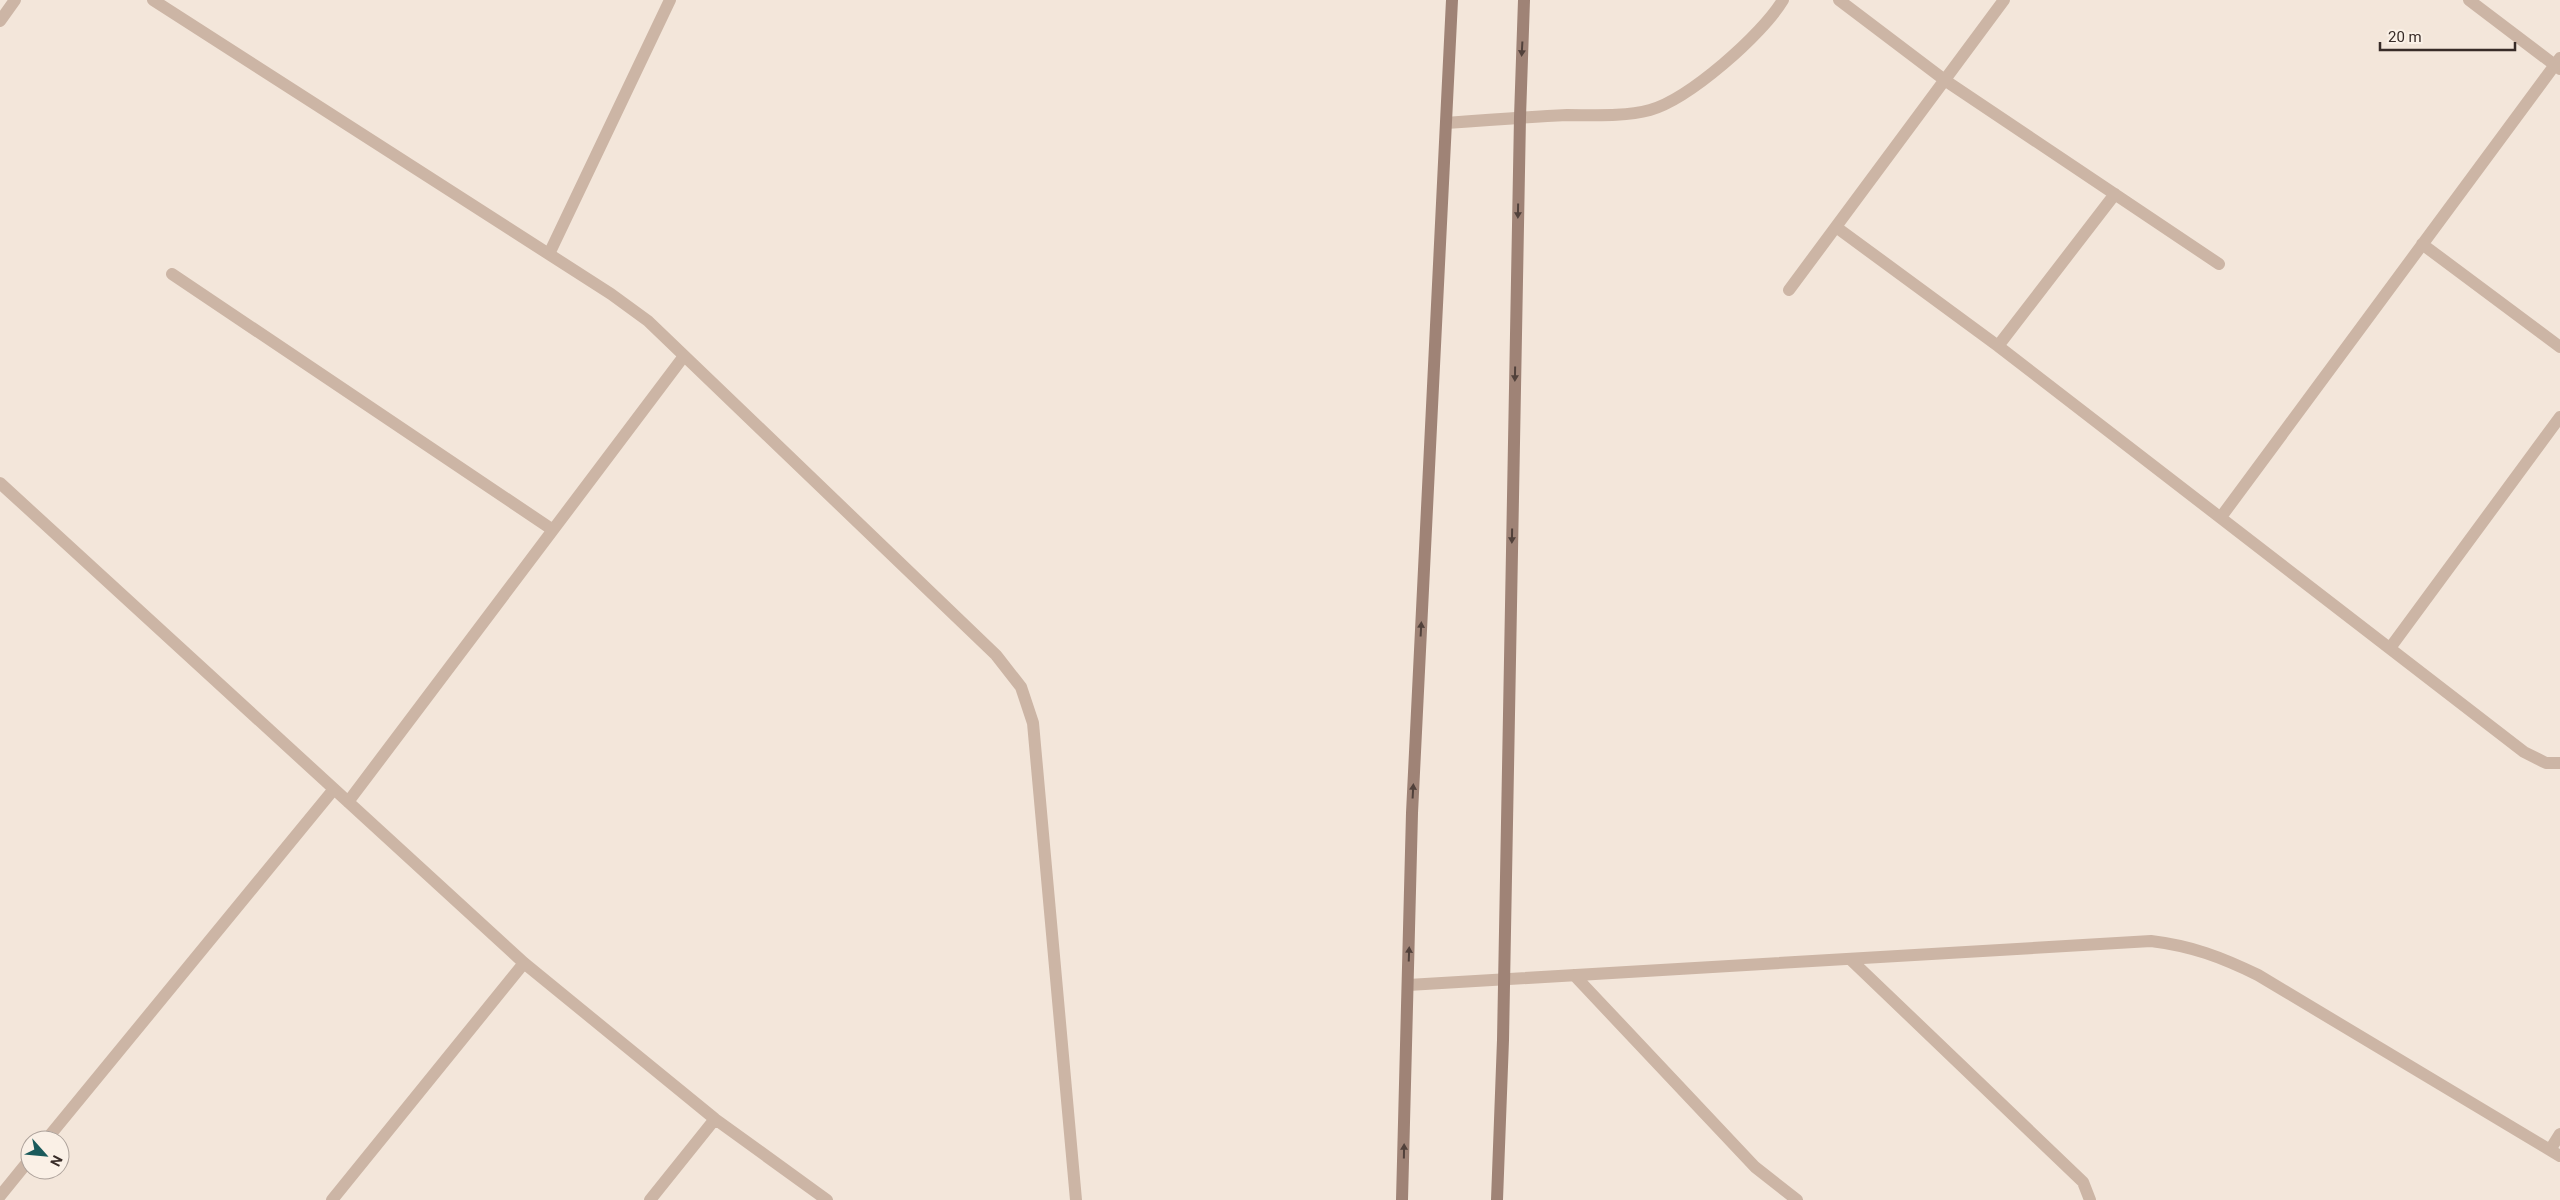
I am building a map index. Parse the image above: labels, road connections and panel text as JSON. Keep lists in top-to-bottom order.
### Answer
{
  "scale_bar": "20 m",
  "north": "bottom right"
}
